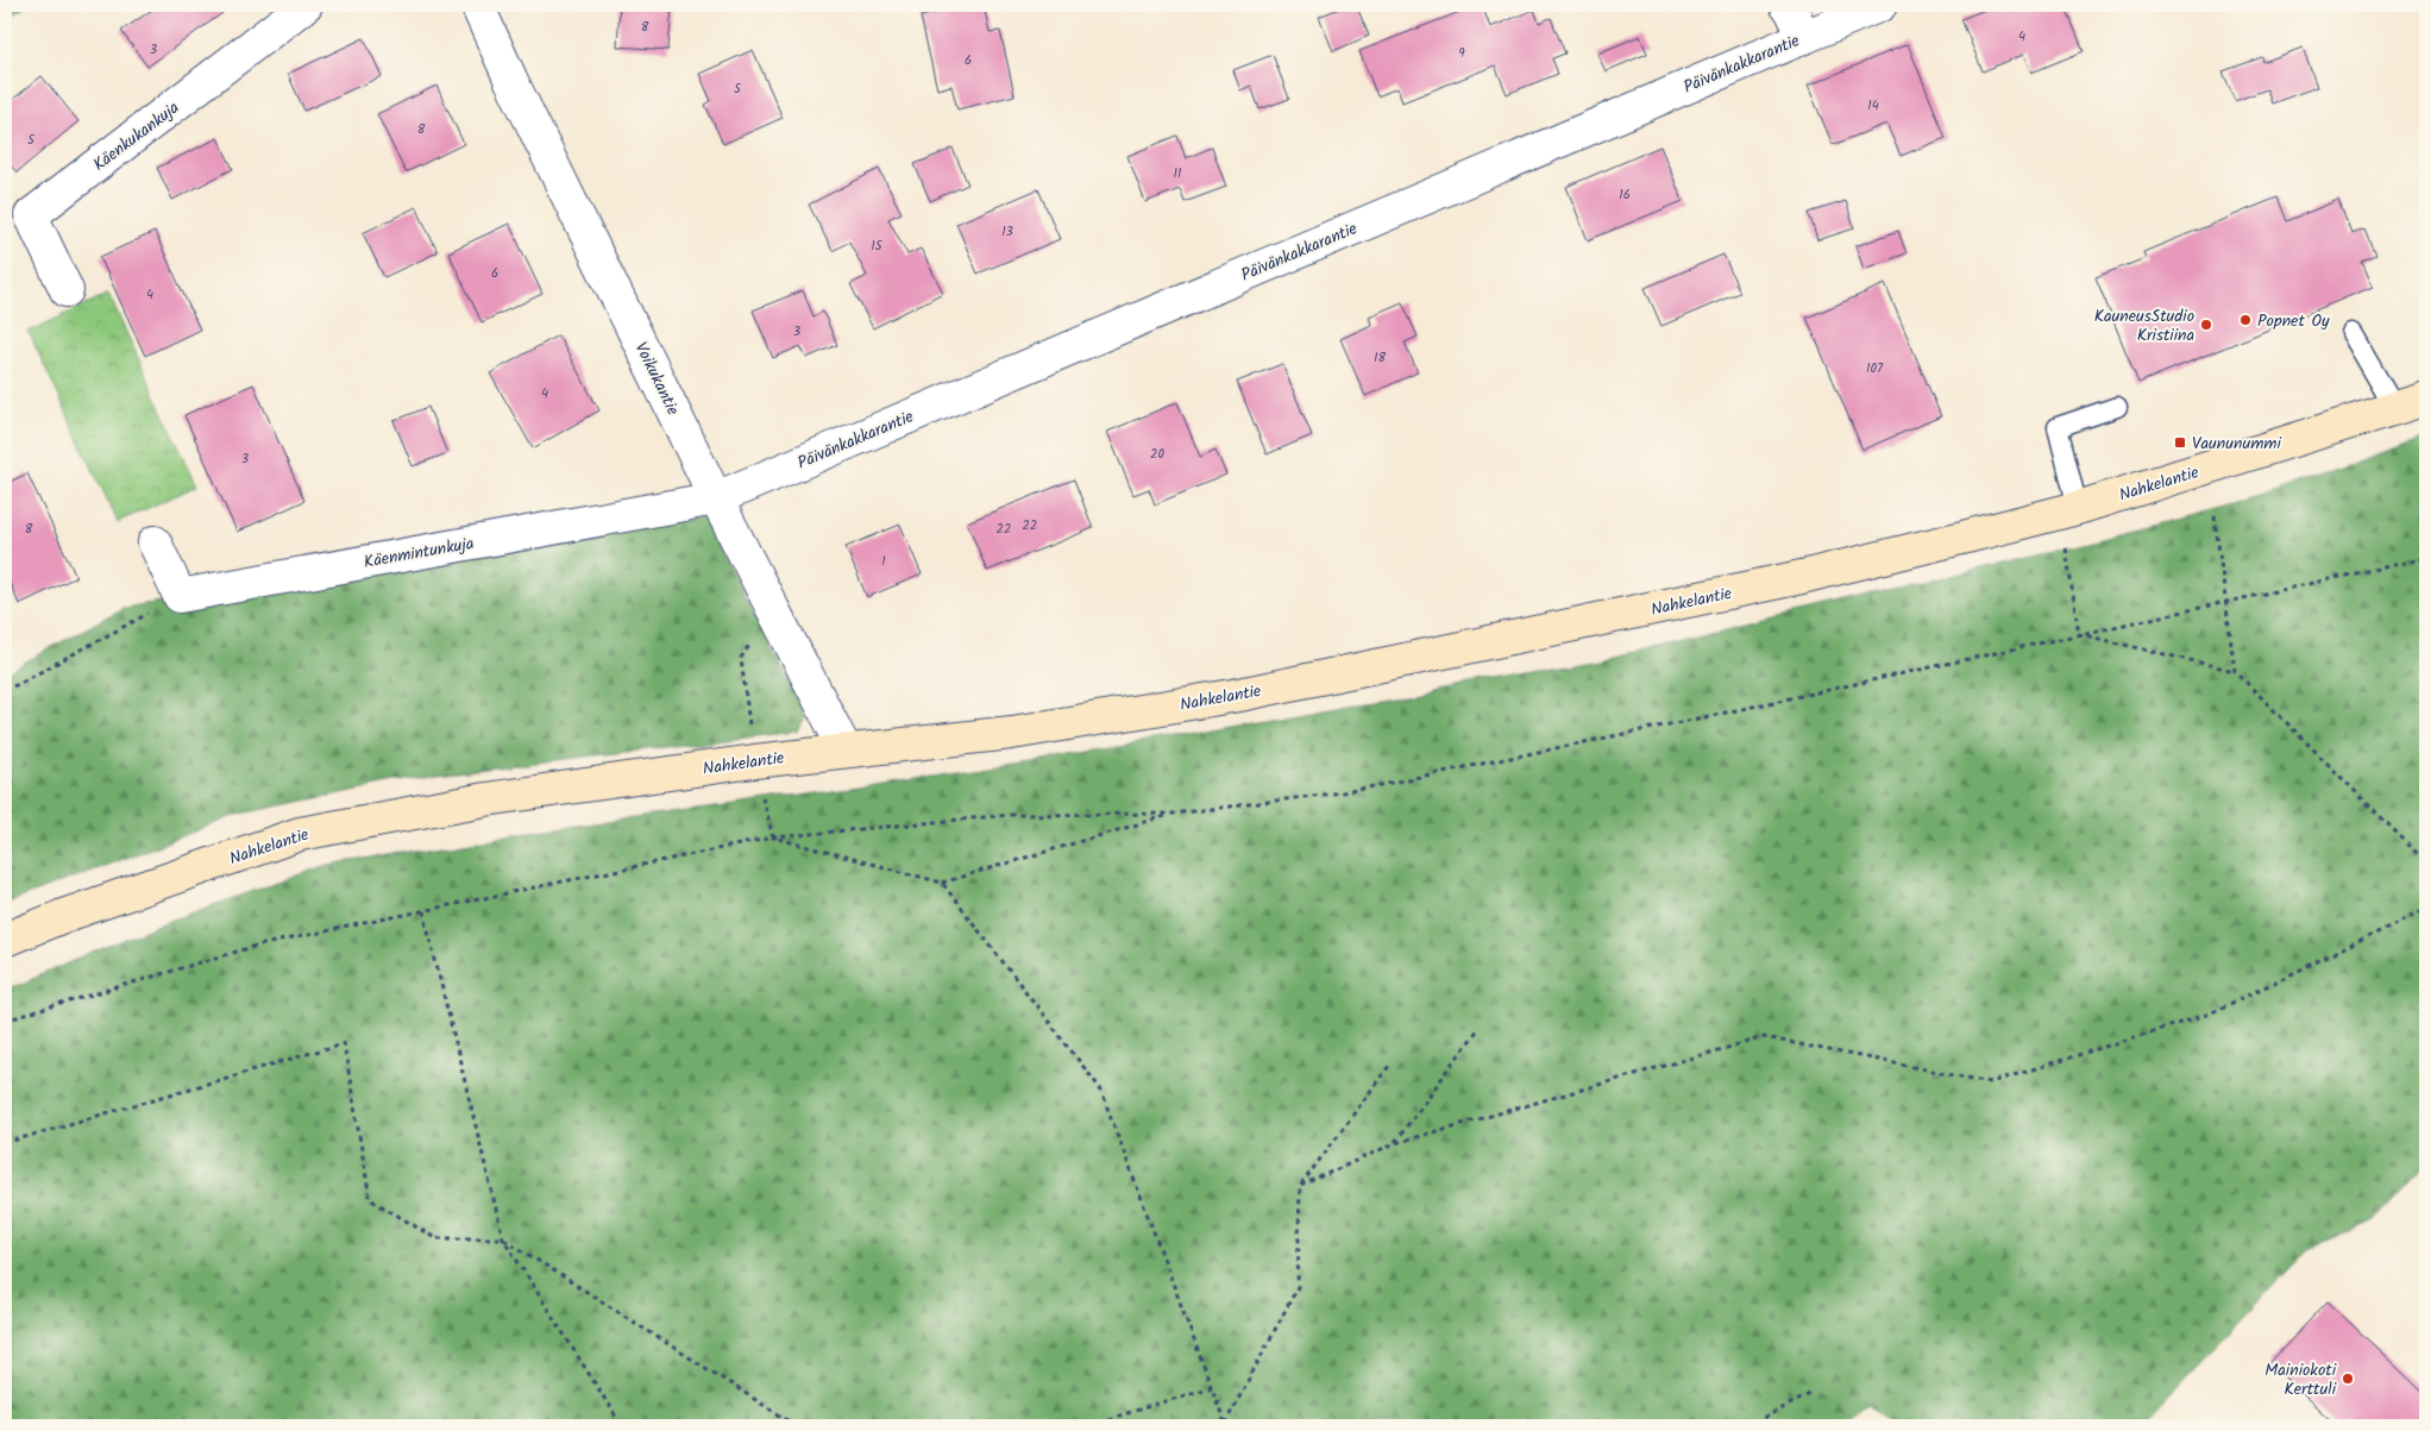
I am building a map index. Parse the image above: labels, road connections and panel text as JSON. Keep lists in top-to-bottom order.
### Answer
{
  "streets": {
    "main road": ["Nahkelantie"],
    "street": [
      "Päivänkakkarantie",
      "Käenkukankuja",
      "Voikukantie",
      "Käenmintunkuja"
    ]
  },
  "crossings": [
    ["Päivänkakkarantie", "Voikukantie"],
    ["Päivänkakkarantie", "Käenmintunkuja"],
    ["Voikukantie", "Nahkelantie"],
    ["Voikukantie", "Käenmintunkuja"]
  ],
  "places": {
    "other": ["Popnet Oy", "KauneusStudio Kristiina", "Mainiokoti Kerttuli"],
    "transit": ["Vaununummi"]
  },
  "house_numbers": [
    "8",
    "4",
    "3",
    "9",
    "6",
    "5",
    "14",
    "8",
    "5",
    "11",
    "16",
    "13",
    "15",
    "6",
    "4",
    "3",
    "18",
    "107",
    "4",
    "20",
    "3",
    "22",
    "8",
    "22",
    "1"
  ]
}
